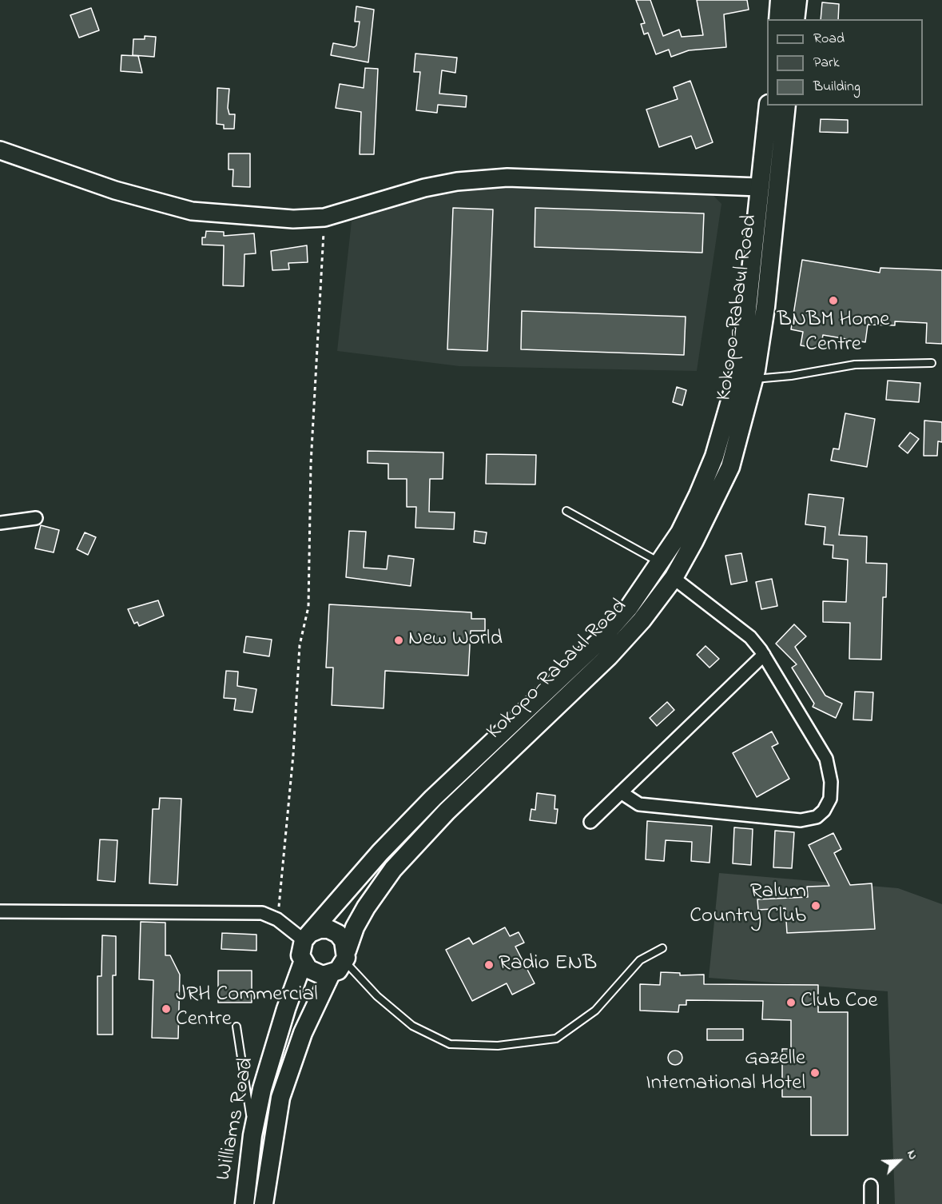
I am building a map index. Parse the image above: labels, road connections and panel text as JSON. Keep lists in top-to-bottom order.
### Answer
{
  "streets": {
    "main road": ["Kokopo-Rabaul Road", "Williams Road"]
  },
  "crossings": [
    ["Kokopo-Rabaul Road", "Williams Road"]
  ],
  "places": [
    "BNBM Home Centre",
    "New World",
    "Ralum Country Club",
    "Radio ENB",
    "Club Coe",
    "JRH Commercial Centre",
    "Gazelle International Hotel"
  ],
  "legend": ["Road", "Park", "Building"],
  "north": "top right"
}
